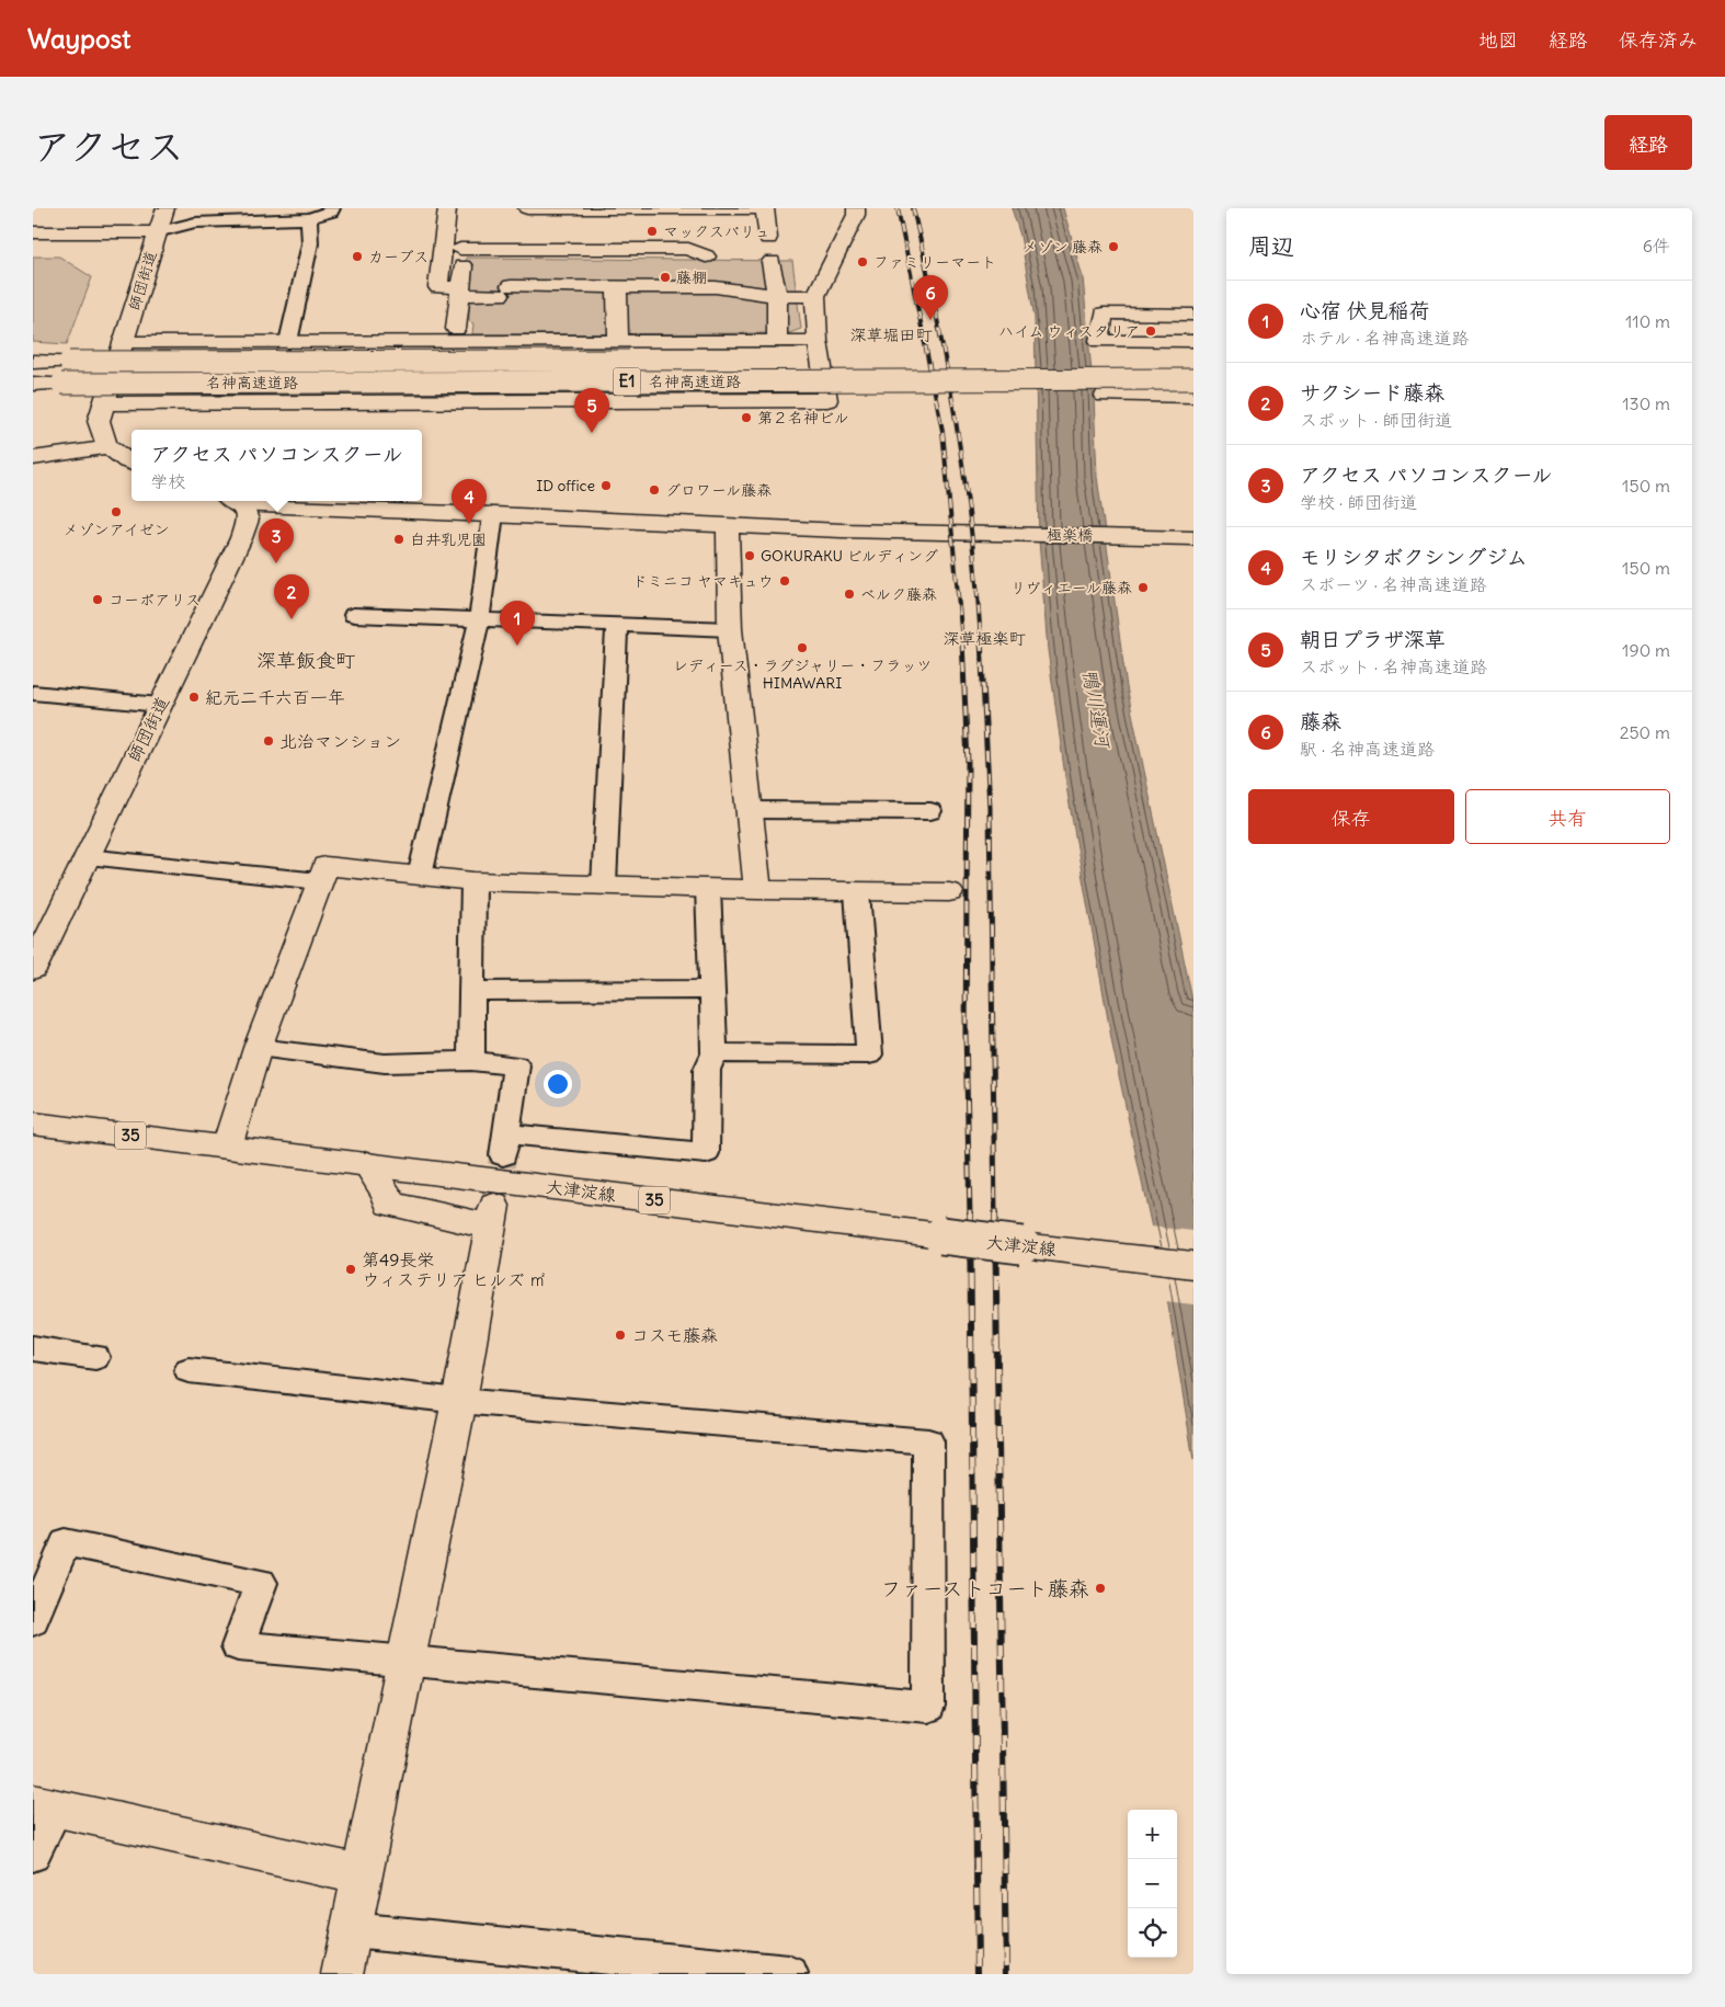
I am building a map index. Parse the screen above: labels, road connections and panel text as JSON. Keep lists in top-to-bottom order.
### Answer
{
  "streets": {
    "main road": [
      "師団街道",
      "E1",
      "名神高速道路",
      "極楽橋",
      "35",
      "大津淀線"
    ]
  },
  "crossings": [
    ["師団街道", "極楽橋"]
  ],
  "districts": ["深草堀田町", "深草極楽町", "深草飯食町"],
  "water": ["鴨川運河"],
  "places": [
    "マックスバリュ",
    "メゾン 藤森",
    "カーブス",
    "ファミリーマート",
    "藤棚",
    "ハイム ウィスタリア",
    "第２名神ビル",
    "ID office",
    "グロワール藤森",
    "メゾンアイゼン",
    "白井乳児園",
    "GOKURAKU ビルディング",
    "ドミニコ ヤマキュウ",
    "リヴィエール藤森",
    "ベルク藤森",
    "コーポアリス",
    "レディース・ラグジャリー・フラッツ HIMAWARI",
    "紀元二千六百一年",
    "北治マンション",
    "第49長栄 ウィステリア ヒルズ ㎡",
    "コスモ藤森",
    "ファーストコート藤森"
  ],
  "page": {
    "header": "Waypost",
    "nav": ["地図", "経路", "保存済み"],
    "title": "アクセス",
    "buttons": [
      "経路",
      ["保存", "共有"]
    ],
    "heading": ["周辺", "6件"],
    "pins": [
      "6",
      "5",
      "4",
      "3",
      "2",
      "1"
    ],
    "list": [
      {
        "mark": "1",
        "name": "心宿 伏見稲荷",
        "note": "ホテル · 名神高速道路",
        "value": "110 m"
      },
      {
        "mark": "2",
        "name": "サクシード藤森",
        "note": "スポット · 師団街道",
        "value": "130 m"
      },
      {
        "mark": "3",
        "name": "アクセス パソコンスクール",
        "note": "学校 · 師団街道",
        "value": "150 m"
      },
      {
        "mark": "4",
        "name": "モリシタボクシングジム",
        "note": "スポーツ · 名神高速道路",
        "value": "150 m"
      },
      {
        "mark": "5",
        "name": "朝日プラザ深草",
        "note": "スポット · 名神高速道路",
        "value": "190 m"
      },
      {
        "mark": "6",
        "name": "藤森",
        "note": "駅 · 名神高速道路",
        "value": "250 m"
      }
    ],
    "popup": ["アクセス パソコンスクール", "学校"],
    "map_buttons": ["+", "−"]
  }
}
